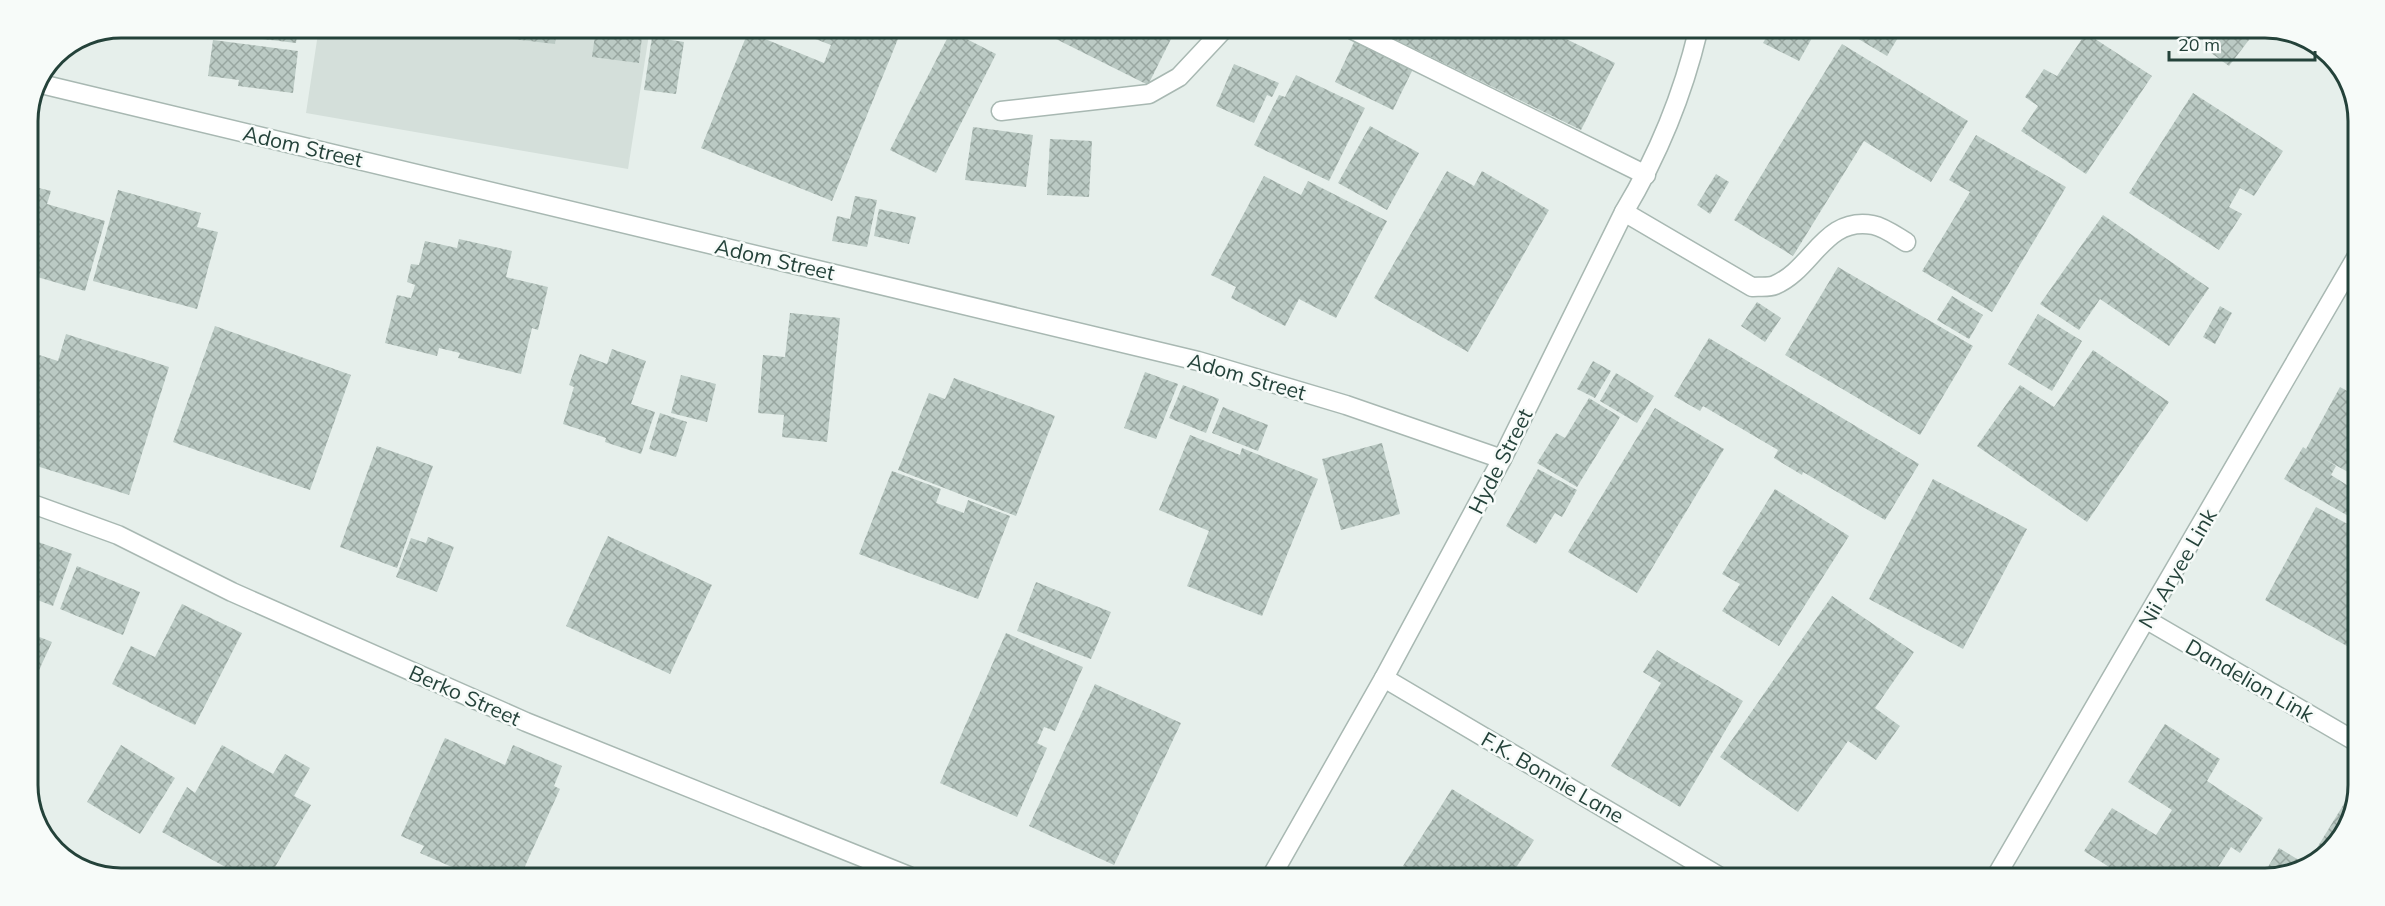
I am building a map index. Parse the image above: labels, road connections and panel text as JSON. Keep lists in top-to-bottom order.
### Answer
{
  "streets": {
    "street": [
      "Adom Street",
      "Hyde Street",
      "Nii Aryee Link",
      "Dandelion Link",
      "Berko Street",
      "F.K. Bonnie Lane"
    ]
  },
  "crossings": [
    ["Adom Street", "Hyde Street"],
    ["Hyde Street", "F.K. Bonnie Lane"],
    ["Nii Aryee Link", "Dandelion Link"]
  ],
  "scale_bar": "20 m"
}
